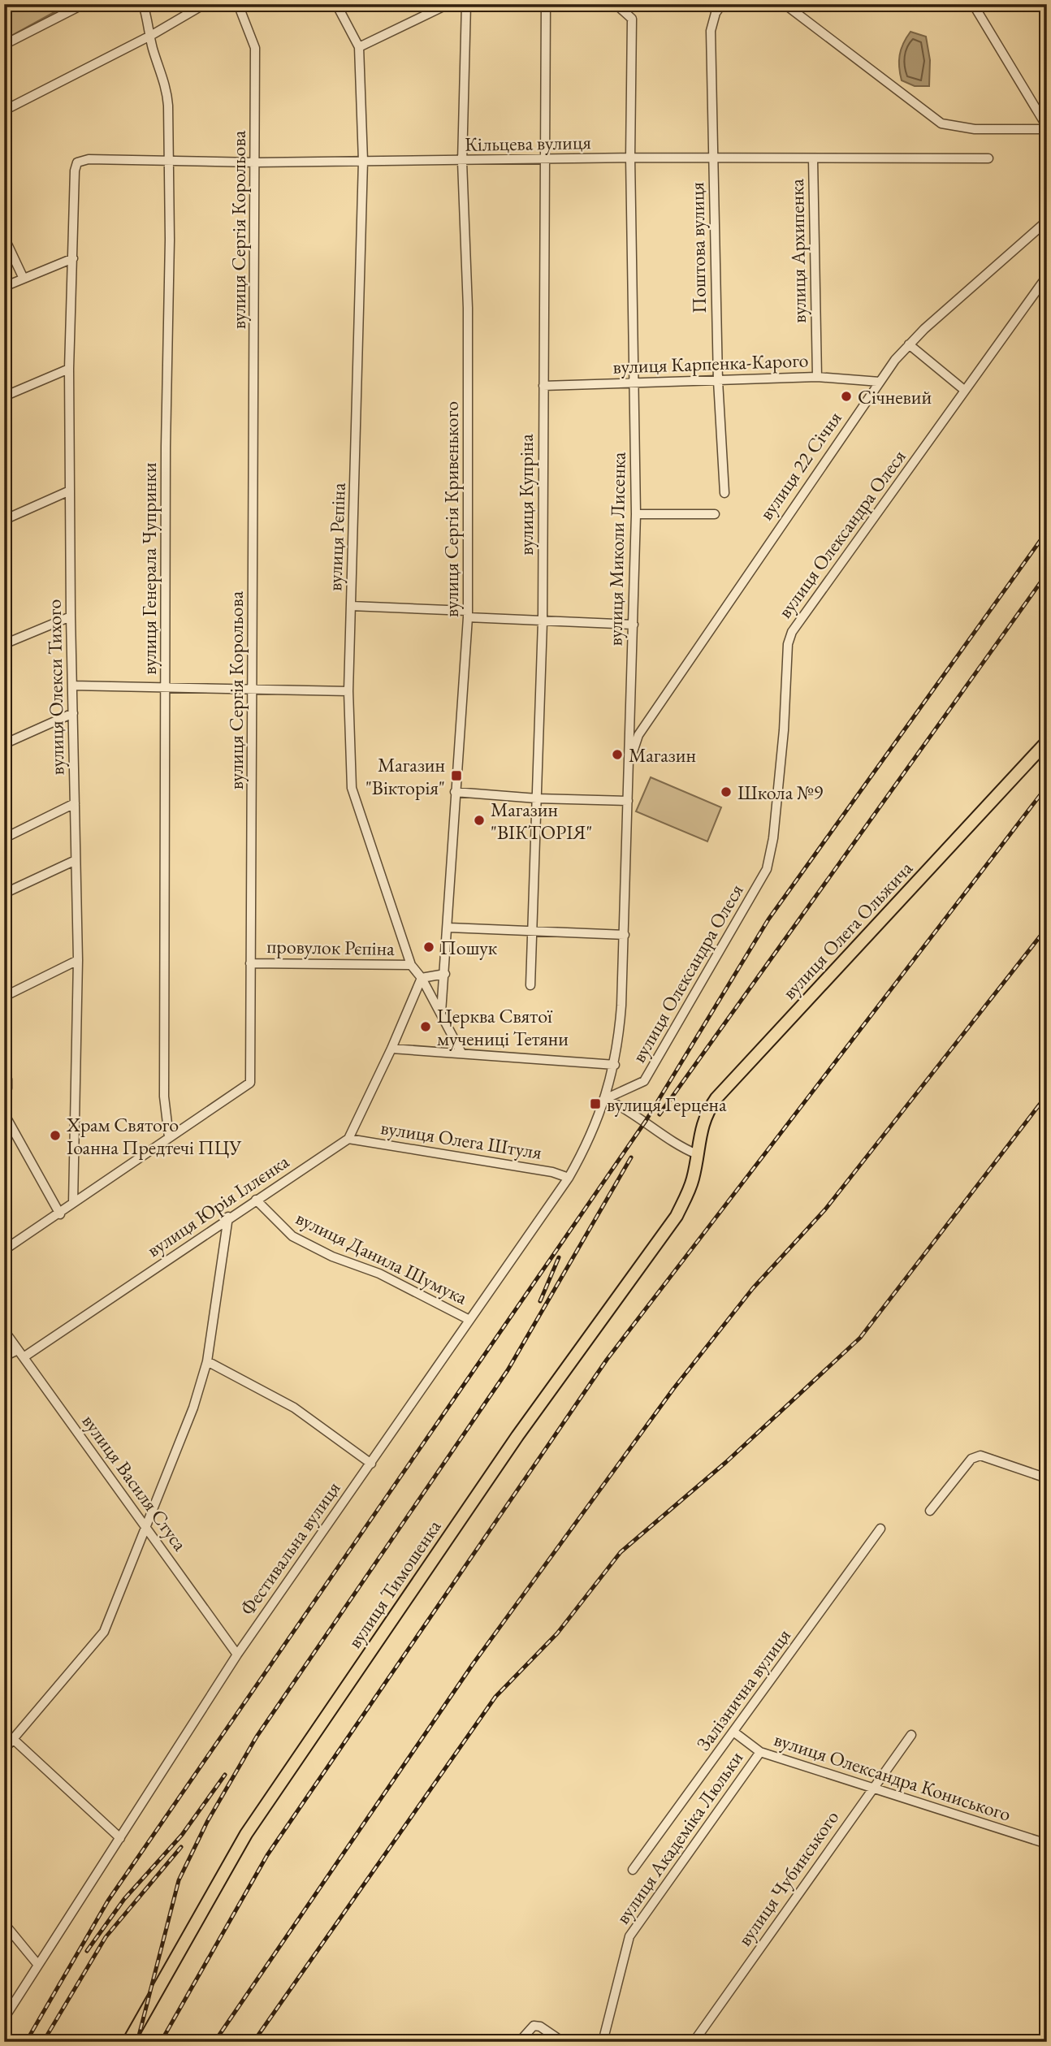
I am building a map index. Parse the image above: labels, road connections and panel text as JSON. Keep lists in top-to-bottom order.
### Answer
{
  "streets": {
    "highway": ["вулиця Олега Ольжича", "вулиця Тимошенка"],
    "street": [
      "Кільцева вулиця",
      "вулиця Сергія Корольова",
      "Поштова вулиця",
      "вулиця Архипенка",
      "вулиця Карпенка-Карого",
      "вулиця 22 Січня",
      "вулиця Купріна",
      "вулиця Сергія Кривенького",
      "вулиця Олександра Олеся",
      "вулиця Рєпіна",
      "вулиця Миколи Лисенка",
      "вулиця Генерала Чупринки",
      "вулиця Олекси Тихого",
      "провулок Рєпіна",
      "вулиця Олега Штуля",
      "вулиця Юрія Іллєнка",
      "вулиця Данила Шумука",
      "вулиця Василя Стуса",
      "Фестивальна вулиця",
      "Залізнична вулиця",
      "вулиця Олександра Кониського",
      "вулиця Академіка Люльки",
      "вулиця Чубинського"
    ]
  },
  "crossings": [
    ["Кільцева вулиця", "вулиця Сергія Корольова"],
    ["Кільцева вулиця", "Поштова вулиця"],
    ["Кільцева вулиця", "вулиця Архипенка"],
    ["Кільцева вулиця", "вулиця Купріна"],
    ["Кільцева вулиця", "вулиця Сергія Кривенького"],
    ["Кільцева вулиця", "вулиця Рєпіна"],
    ["Кільцева вулиця", "вулиця Миколи Лисенка"],
    ["Кільцева вулиця", "вулиця Генерала Чупринки"],
    ["Кільцева вулиця", "вулиця Олекси Тихого"],
    ["вулиця Сергія Корольова", "вулиця Генерала Чупринки"],
    ["вулиця Сергія Корольова", "вулиця Олекси Тихого"],
    ["вулиця Сергія Корольова", "провулок Рєпіна"],
    ["Поштова вулиця", "вулиця Карпенка-Карого"],
    ["вулиця Архипенка", "вулиця Карпенка-Карого"],
    ["вулиця Карпенка-Карого", "вулиця 22 Січня"],
    ["вулиця Карпенка-Карого", "вулиця Купріна"],
    ["вулиця Карпенка-Карого", "вулиця Миколи Лисенка"],
    ["вулиця 22 Січня", "вулиця Миколи Лисенка"],
    ["вулиця Сергія Кривенького", "вулиця Рєпіна"],
    ["вулиця Олександра Олеся", "вулиця Миколи Лисенка"],
    ["вулиця Олександра Олеся", "Фестивальна вулиця"],
    ["вулиця Рєпіна", "провулок Рєпіна"],
    ["вулиця Миколи Лисенка", "Фестивальна вулиця"],
    ["вулиця Олега Ольжича", "вулиця Тимошенка"],
    ["вулиця Олега Штуля", "вулиця Юрія Іллєнка"],
    ["вулиця Олега Штуля", "Фестивальна вулиця"],
    ["вулиця Юрія Іллєнка", "вулиця Данила Шумука"],
    ["вулиця Юрія Іллєнка", "вулиця Василя Стуса"],
    ["вулиця Данила Шумука", "Фестивальна вулиця"],
    ["вулиця Василя Стуса", "Фестивальна вулиця"],
    ["Залізнична вулиця", "вулиця Олександра Кониського"],
    ["вулиця Олександра Кониського", "вулиця Академіка Люльки"],
    ["вулиця Олександра Кониського", "вулиця Чубинського"]
  ],
  "places": {
    "other": [
      "Січневий",
      "Магазин",
      "Школа №9",
      "Магазин \"ВІКТОРІЯ\"",
      "Пошук",
      "Церква Святої мучениці Тетяни",
      "Храм Святого Іоанна Предтечі ПЦУ"
    ],
    "transit": ["Магазин \"Вікторія\"", "вулиця Герцена"]
  }
}
